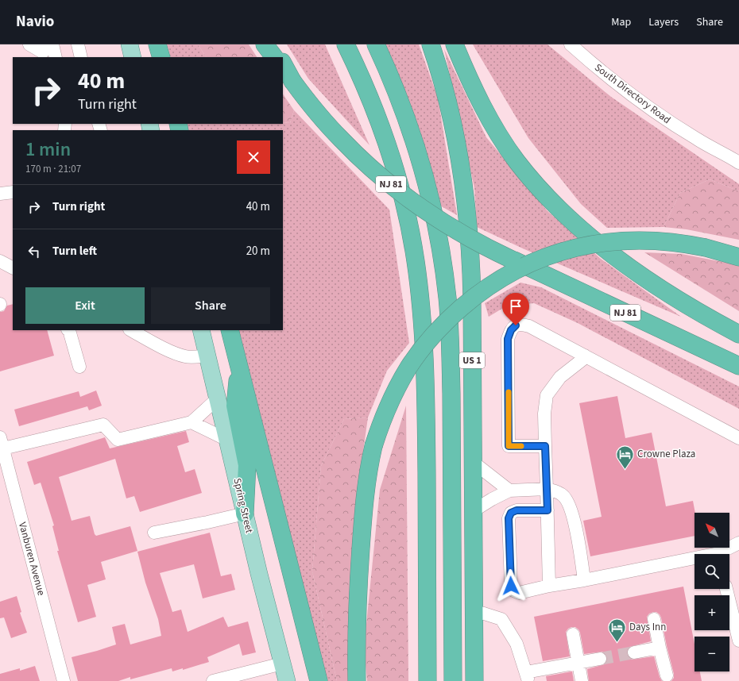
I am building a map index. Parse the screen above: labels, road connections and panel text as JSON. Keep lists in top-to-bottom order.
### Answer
{
  "streets": {
    "highway": ["NJ 81", "US 1"],
    "main road": ["Spring Street"],
    "street": ["South Directory Road", "Vanburen Avenue"]
  },
  "places": {
    "hotel": ["Crowne Plaza", "Days Inn"]
  },
  "north": "top left",
  "page": {
    "header": "Navio",
    "nav": ["Map", "Layers", "Share"],
    "turn": ["40 m", "Turn right"],
    "heading": ["1 min", "170 m · 21:07"],
    "list": [
      {
        "name": "Turn right",
        "value": "40 m"
      },
      {
        "name": "Turn left",
        "value": "20 m"
      }
    ],
    "buttons": ["Exit", "Share"],
    "map_buttons": ["+", "−"]
  }
}
